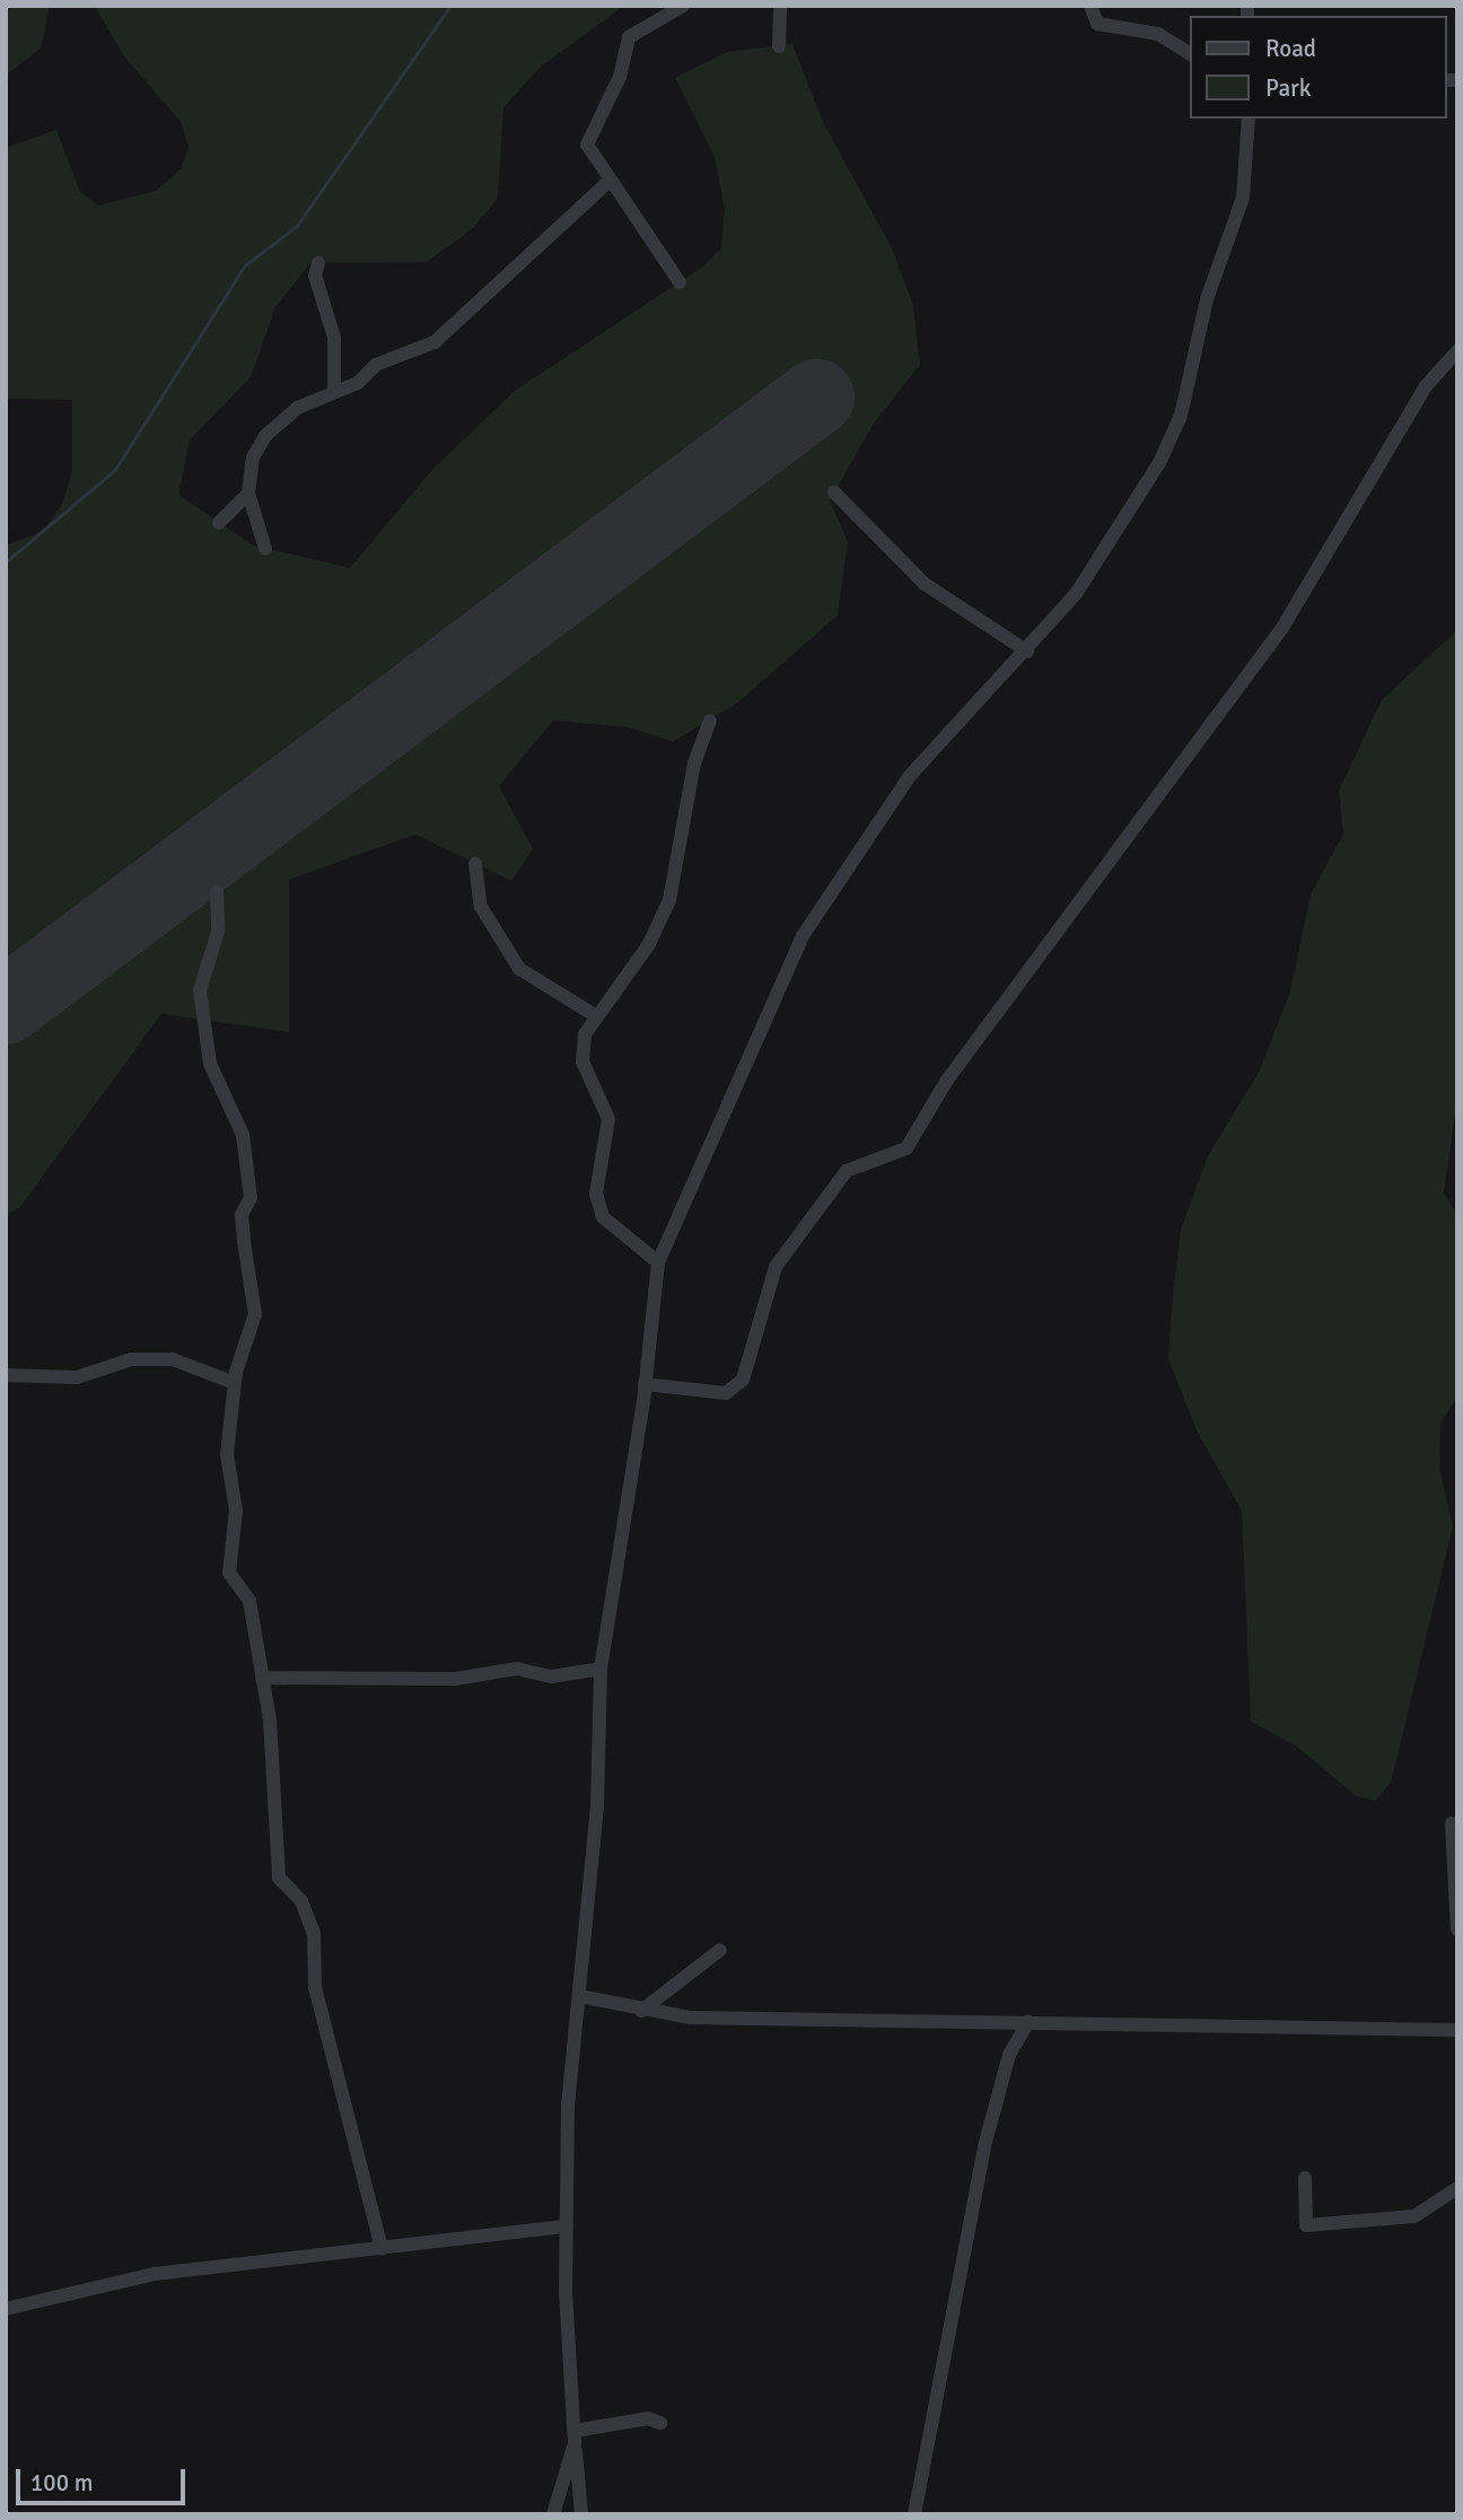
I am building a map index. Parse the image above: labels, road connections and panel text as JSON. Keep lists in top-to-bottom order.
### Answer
{
  "legend": ["Road", "Park"],
  "scale_bar": "100 m"
}
